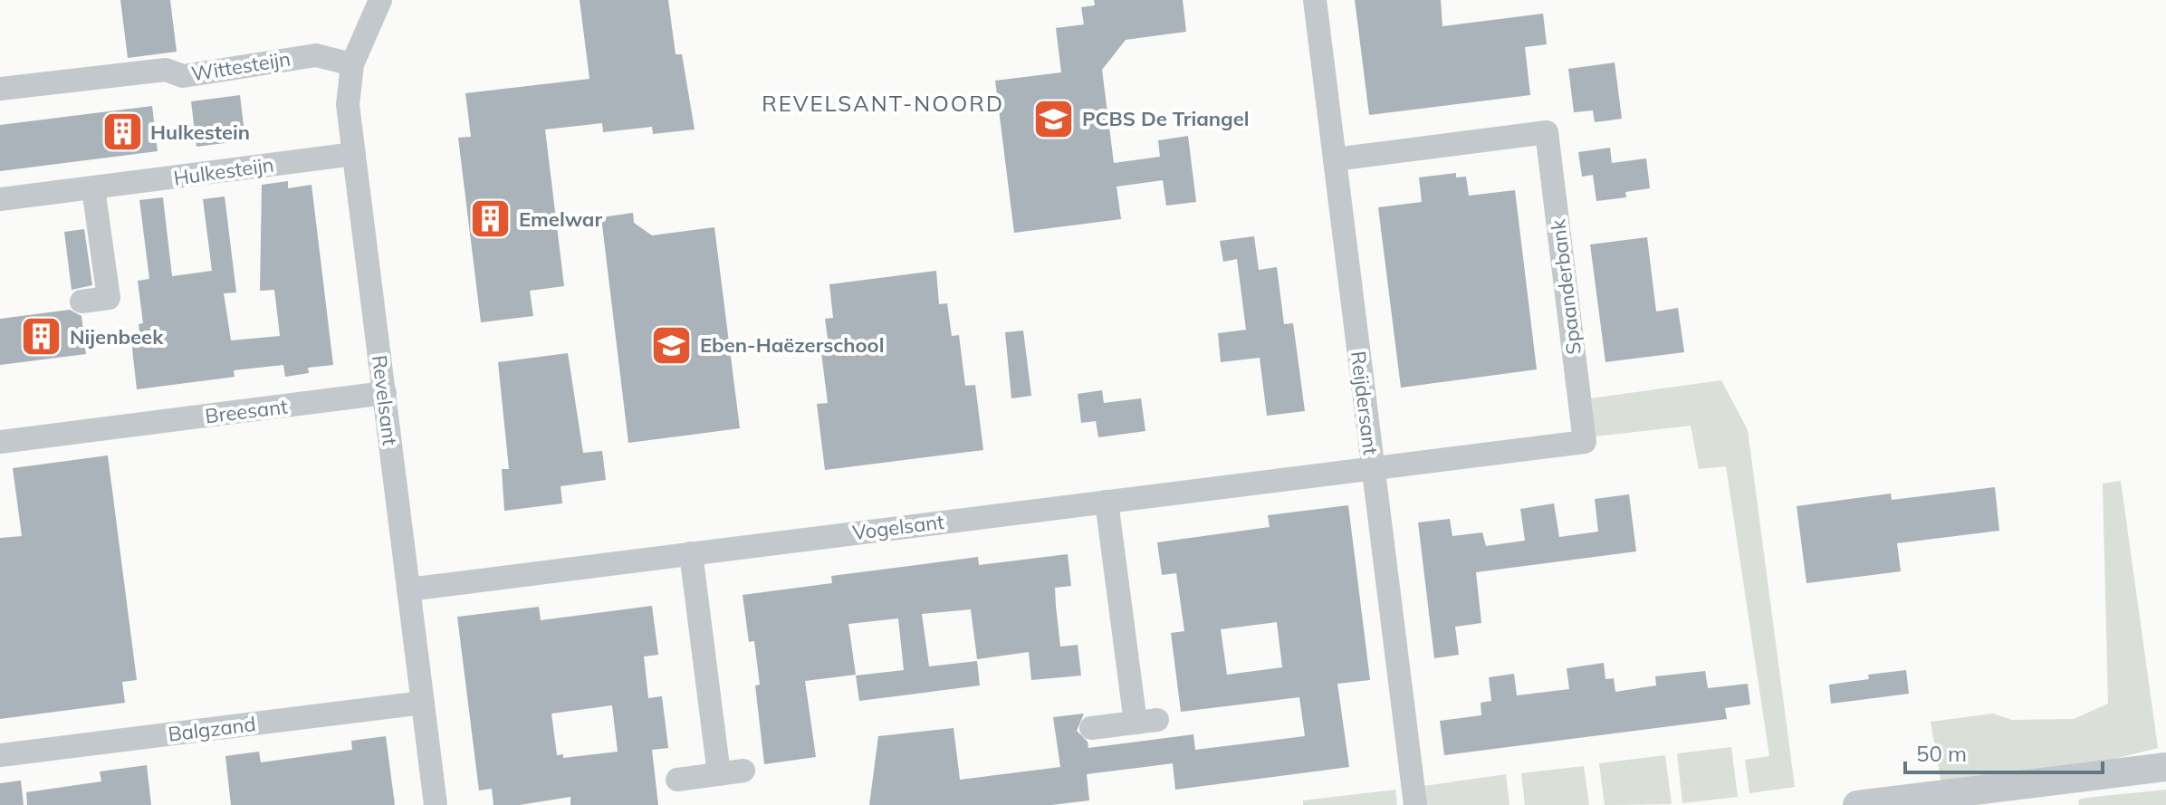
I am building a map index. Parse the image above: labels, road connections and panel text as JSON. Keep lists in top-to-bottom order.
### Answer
{
  "streets": {
    "street": [
      "Wittesteijn",
      "Hulkesteijn",
      "Spaanderbank",
      "Revelsant",
      "Reijdersant",
      "Breesant",
      "Vogelsant",
      "Balgzand"
    ]
  },
  "crossings": [
    ["Wittesteijn", "Revelsant"],
    ["Hulkesteijn", "Revelsant"],
    ["Spaanderbank", "Reijdersant"],
    ["Spaanderbank", "Vogelsant"],
    ["Revelsant", "Breesant"],
    ["Revelsant", "Vogelsant"],
    ["Revelsant", "Balgzand"],
    ["Reijdersant", "Vogelsant"]
  ],
  "districts": ["REVELSANT-NOORD"],
  "places": {
    "school or university": ["PCBS De Triangel", "Eben-Haëzerschool"],
    "building": ["Hulkestein", "Emelwar", "Nijenbeek"]
  },
  "scale_bar": "50 m"
}
